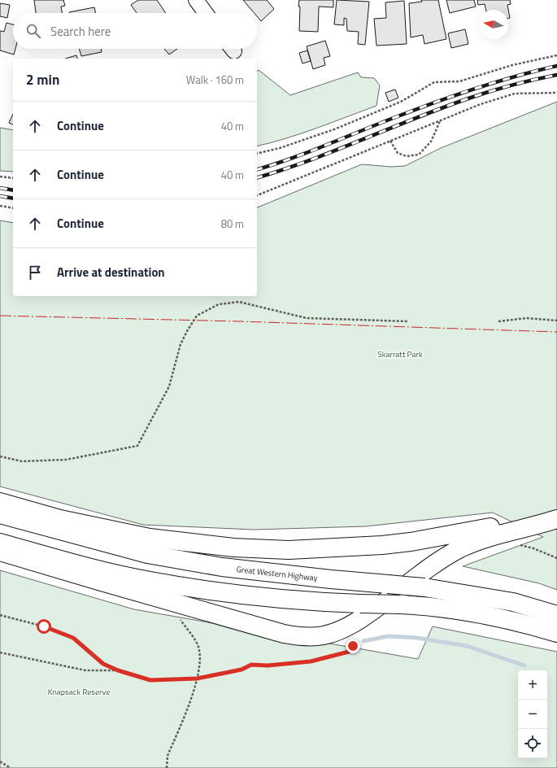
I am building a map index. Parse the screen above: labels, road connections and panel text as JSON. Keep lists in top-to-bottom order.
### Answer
{
  "streets": {
    "main road": ["Great Western Highway"]
  },
  "parks": ["Skarratt Park", "Knapsack Reserve"],
  "north": "left",
  "page": {
    "search": "Search here",
    "heading": ["2 min", "Walk · 160 m"],
    "list": [
      ["Continue", "40 m"],
      ["Continue", "40 m"],
      ["Continue", "80 m"],
      "Arrive at destination"
    ],
    "map_buttons": ["+", "−"]
  }
}
